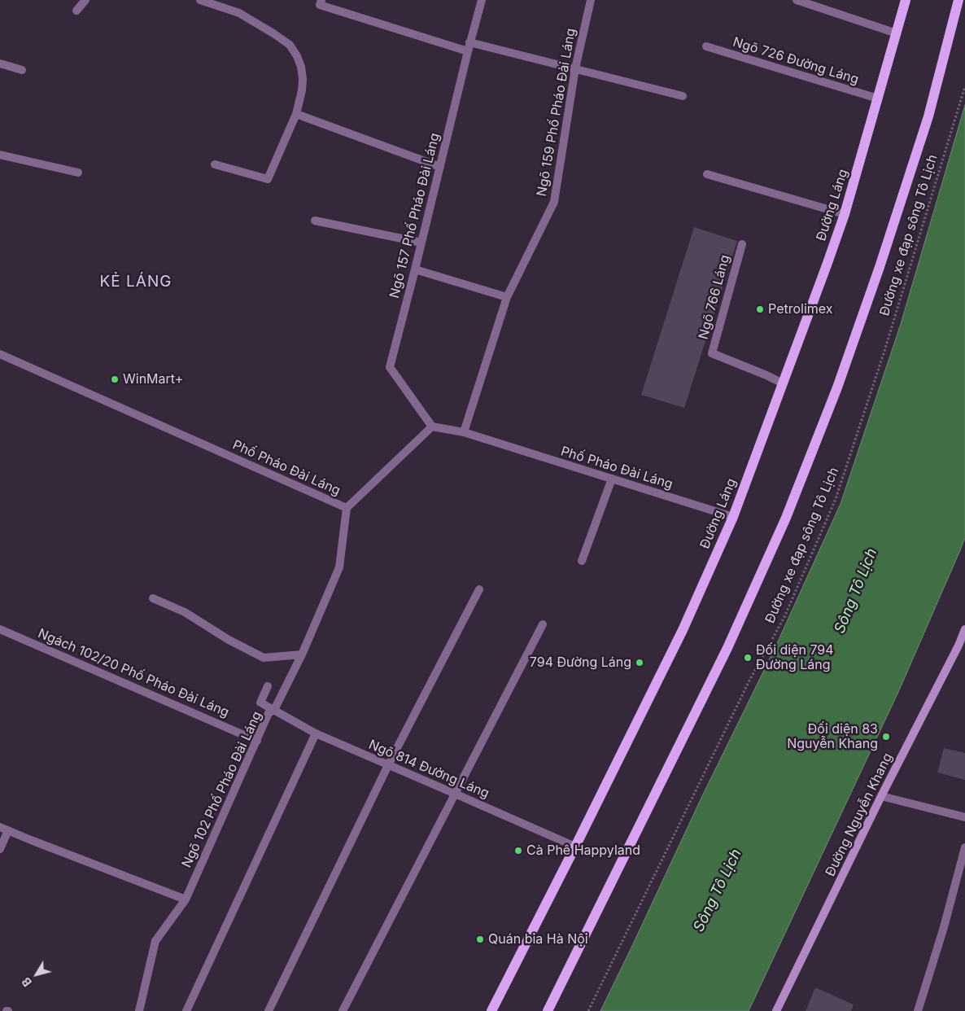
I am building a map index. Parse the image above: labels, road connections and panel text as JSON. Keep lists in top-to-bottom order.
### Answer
{
  "streets": {
    "main road": ["Đường Láng", "Đường Nguyễn Khang"],
    "street": [
      "Ngõ 726 Đường Láng",
      "Ngõ 159 Phố Pháo Đài Láng",
      "Ngõ 157 Phố Pháo Đài Láng",
      "Ngõ 766 Láng",
      "Phố Pháo Đài Láng",
      "Ngách 102/20 Phố Pháo Đài Láng",
      "Ngõ 814 Đường Láng",
      "Ngõ 102 Phố Pháo Đài Láng"
    ],
    "path": ["Đường xe đạp sông Tô Lịch"]
  },
  "crossings": [
    ["Ngõ 726 Đường Láng", "Đường Láng"],
    ["Ngõ 159 Phố Pháo Đài Láng", "Phố Pháo Đài Láng"],
    ["Đường Láng", "Ngõ 766 Láng"],
    ["Đường Láng", "Phố Pháo Đài Láng"],
    ["Đường Láng", "Ngõ 814 Đường Láng"],
    ["Ngõ 157 Phố Pháo Đài Láng", "Phố Pháo Đài Láng"],
    ["Phố Pháo Đài Láng", "Ngõ 102 Phố Pháo Đài Láng"],
    ["Ngách 102/20 Phố Pháo Đài Láng", "Ngõ 102 Phố Pháo Đài Láng"],
    ["Ngõ 814 Đường Láng", "Ngõ 102 Phố Pháo Đài Láng"]
  ],
  "districts": ["KẺ LÁNG"],
  "water": ["Sông Tô Lịch"],
  "places": [
    "Petrolimex",
    "WinMart+",
    "Đối diện 794 Đường Láng",
    "794 Đường Láng",
    "Đối diện 83 Nguyễn Khang",
    "Cà Phê Happyland",
    "Quán bia Hà Nội"
  ],
  "north": "bottom left"
}
